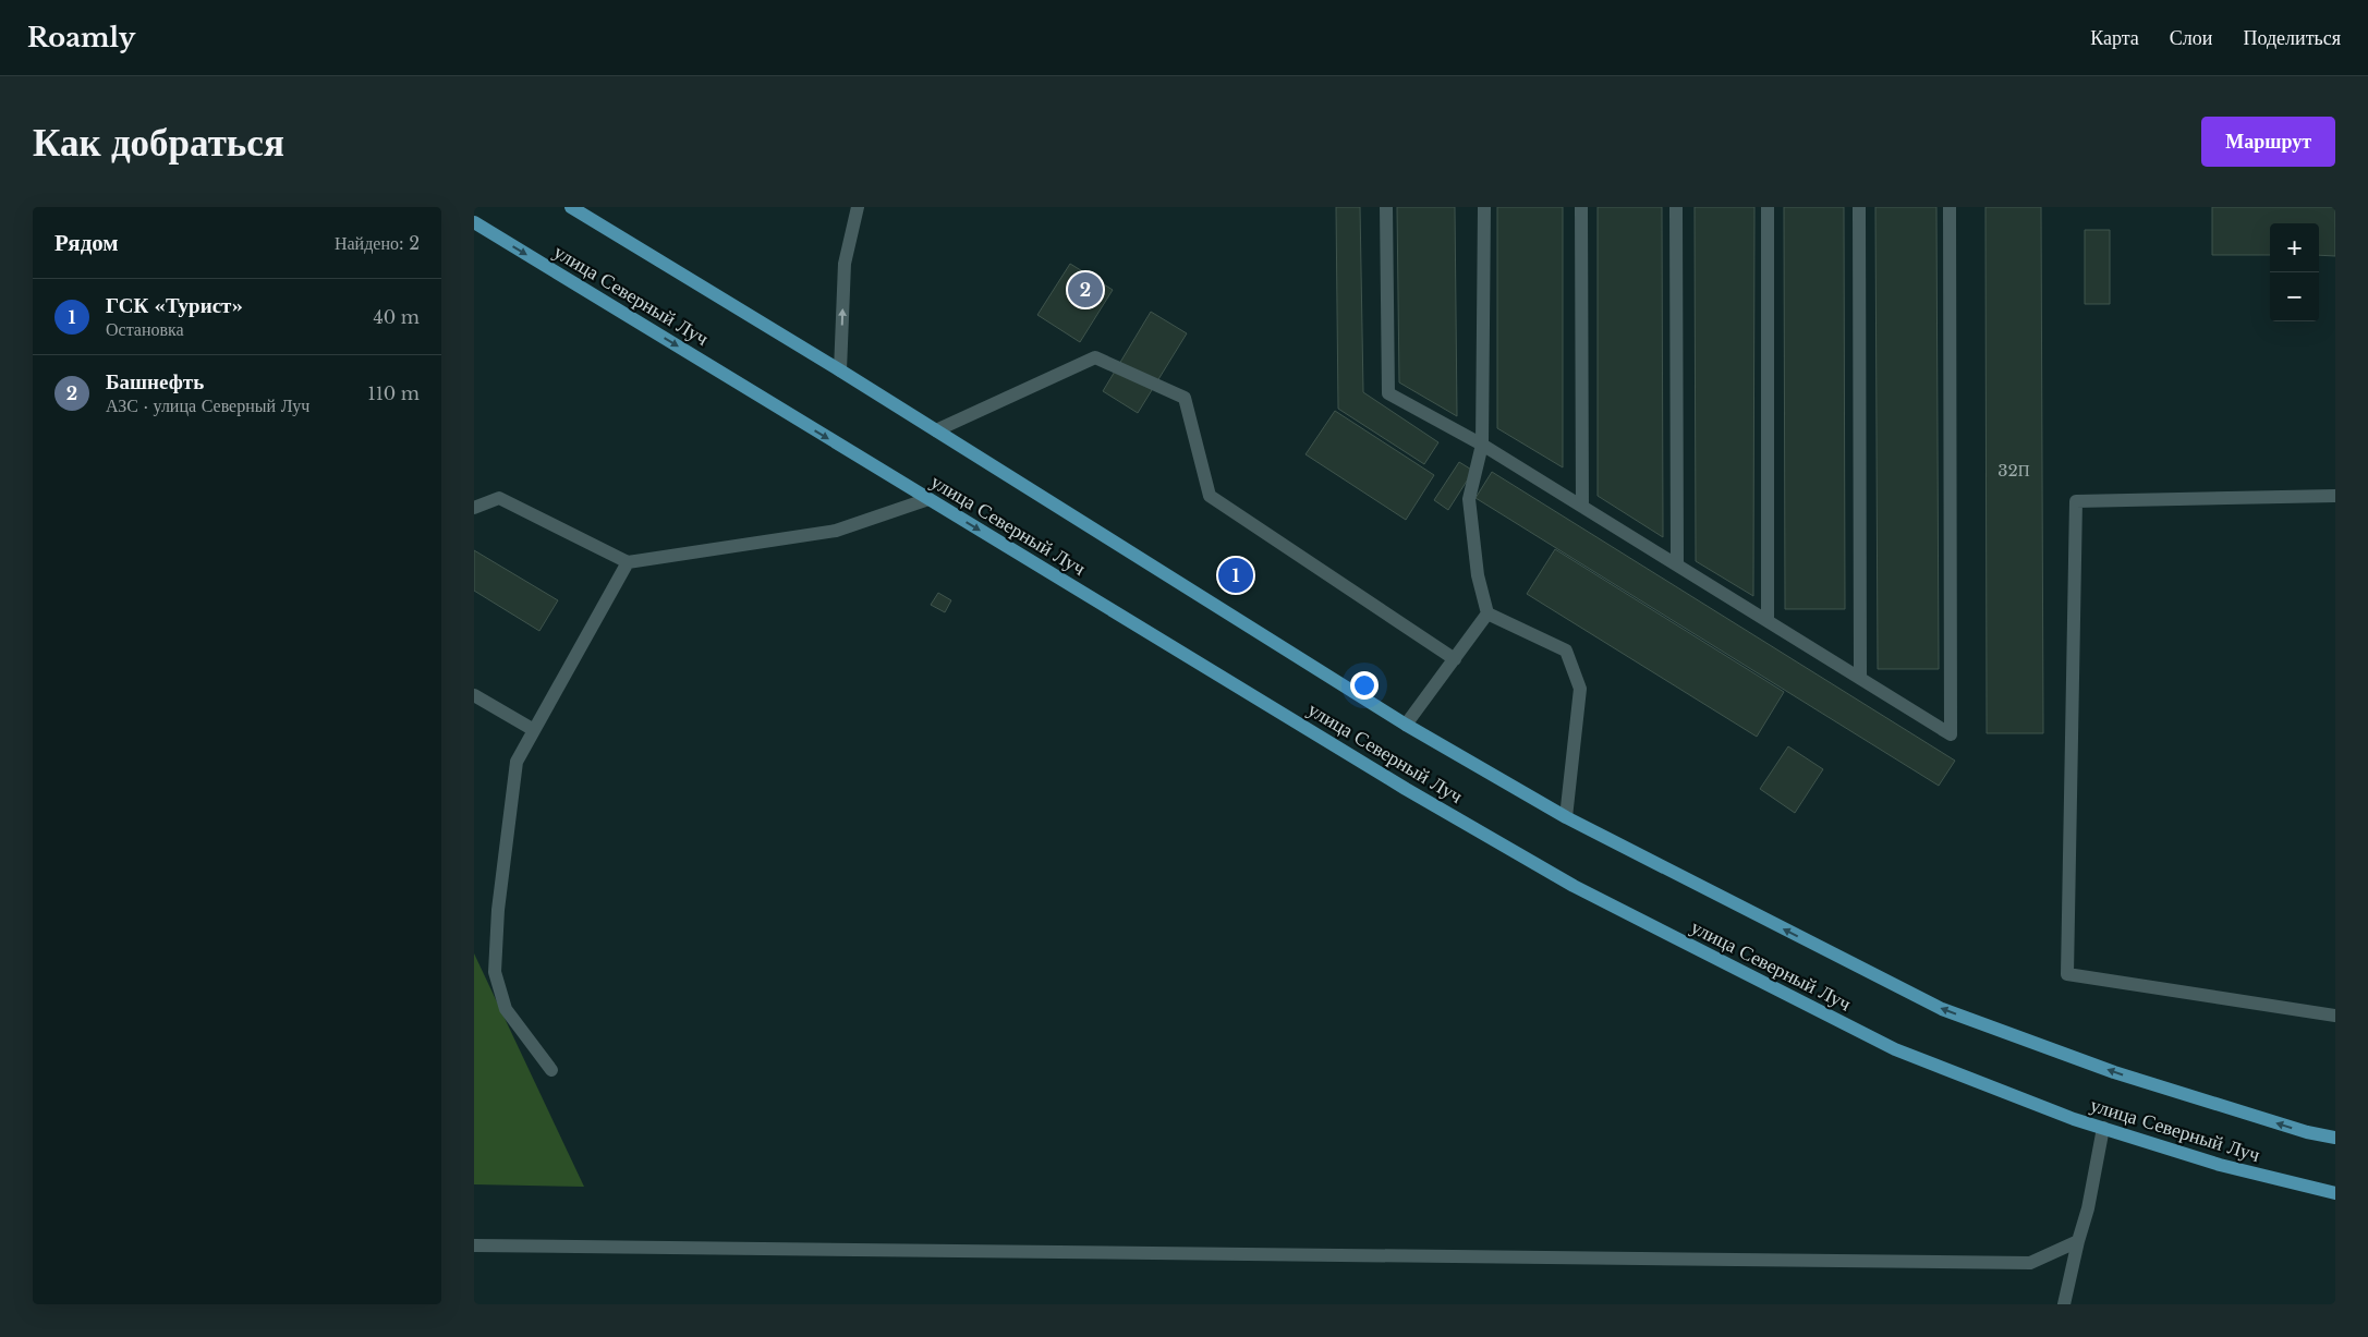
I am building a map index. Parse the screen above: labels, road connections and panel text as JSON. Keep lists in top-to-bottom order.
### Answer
{
  "streets": {
    "main road": ["улица Северный Луч"]
  },
  "house_numbers": ["32П"],
  "page": {
    "header": "Roamly",
    "nav": ["Карта", "Слои", "Поделиться"],
    "buttons": "Маршрут",
    "title": "Как добраться",
    "heading": ["Рядом", "Найдено: 2"],
    "map_buttons": ["+", "−"],
    "pins": ["2", "1"],
    "list": [
      {
        "mark": "1",
        "name": "ГСК «Турист»",
        "note": "Остановка",
        "value": "40 m"
      },
      {
        "mark": "2",
        "name": "Башнефть",
        "note": "АЗС · улица Северный Луч",
        "value": "110 m"
      }
    ]
  }
}
